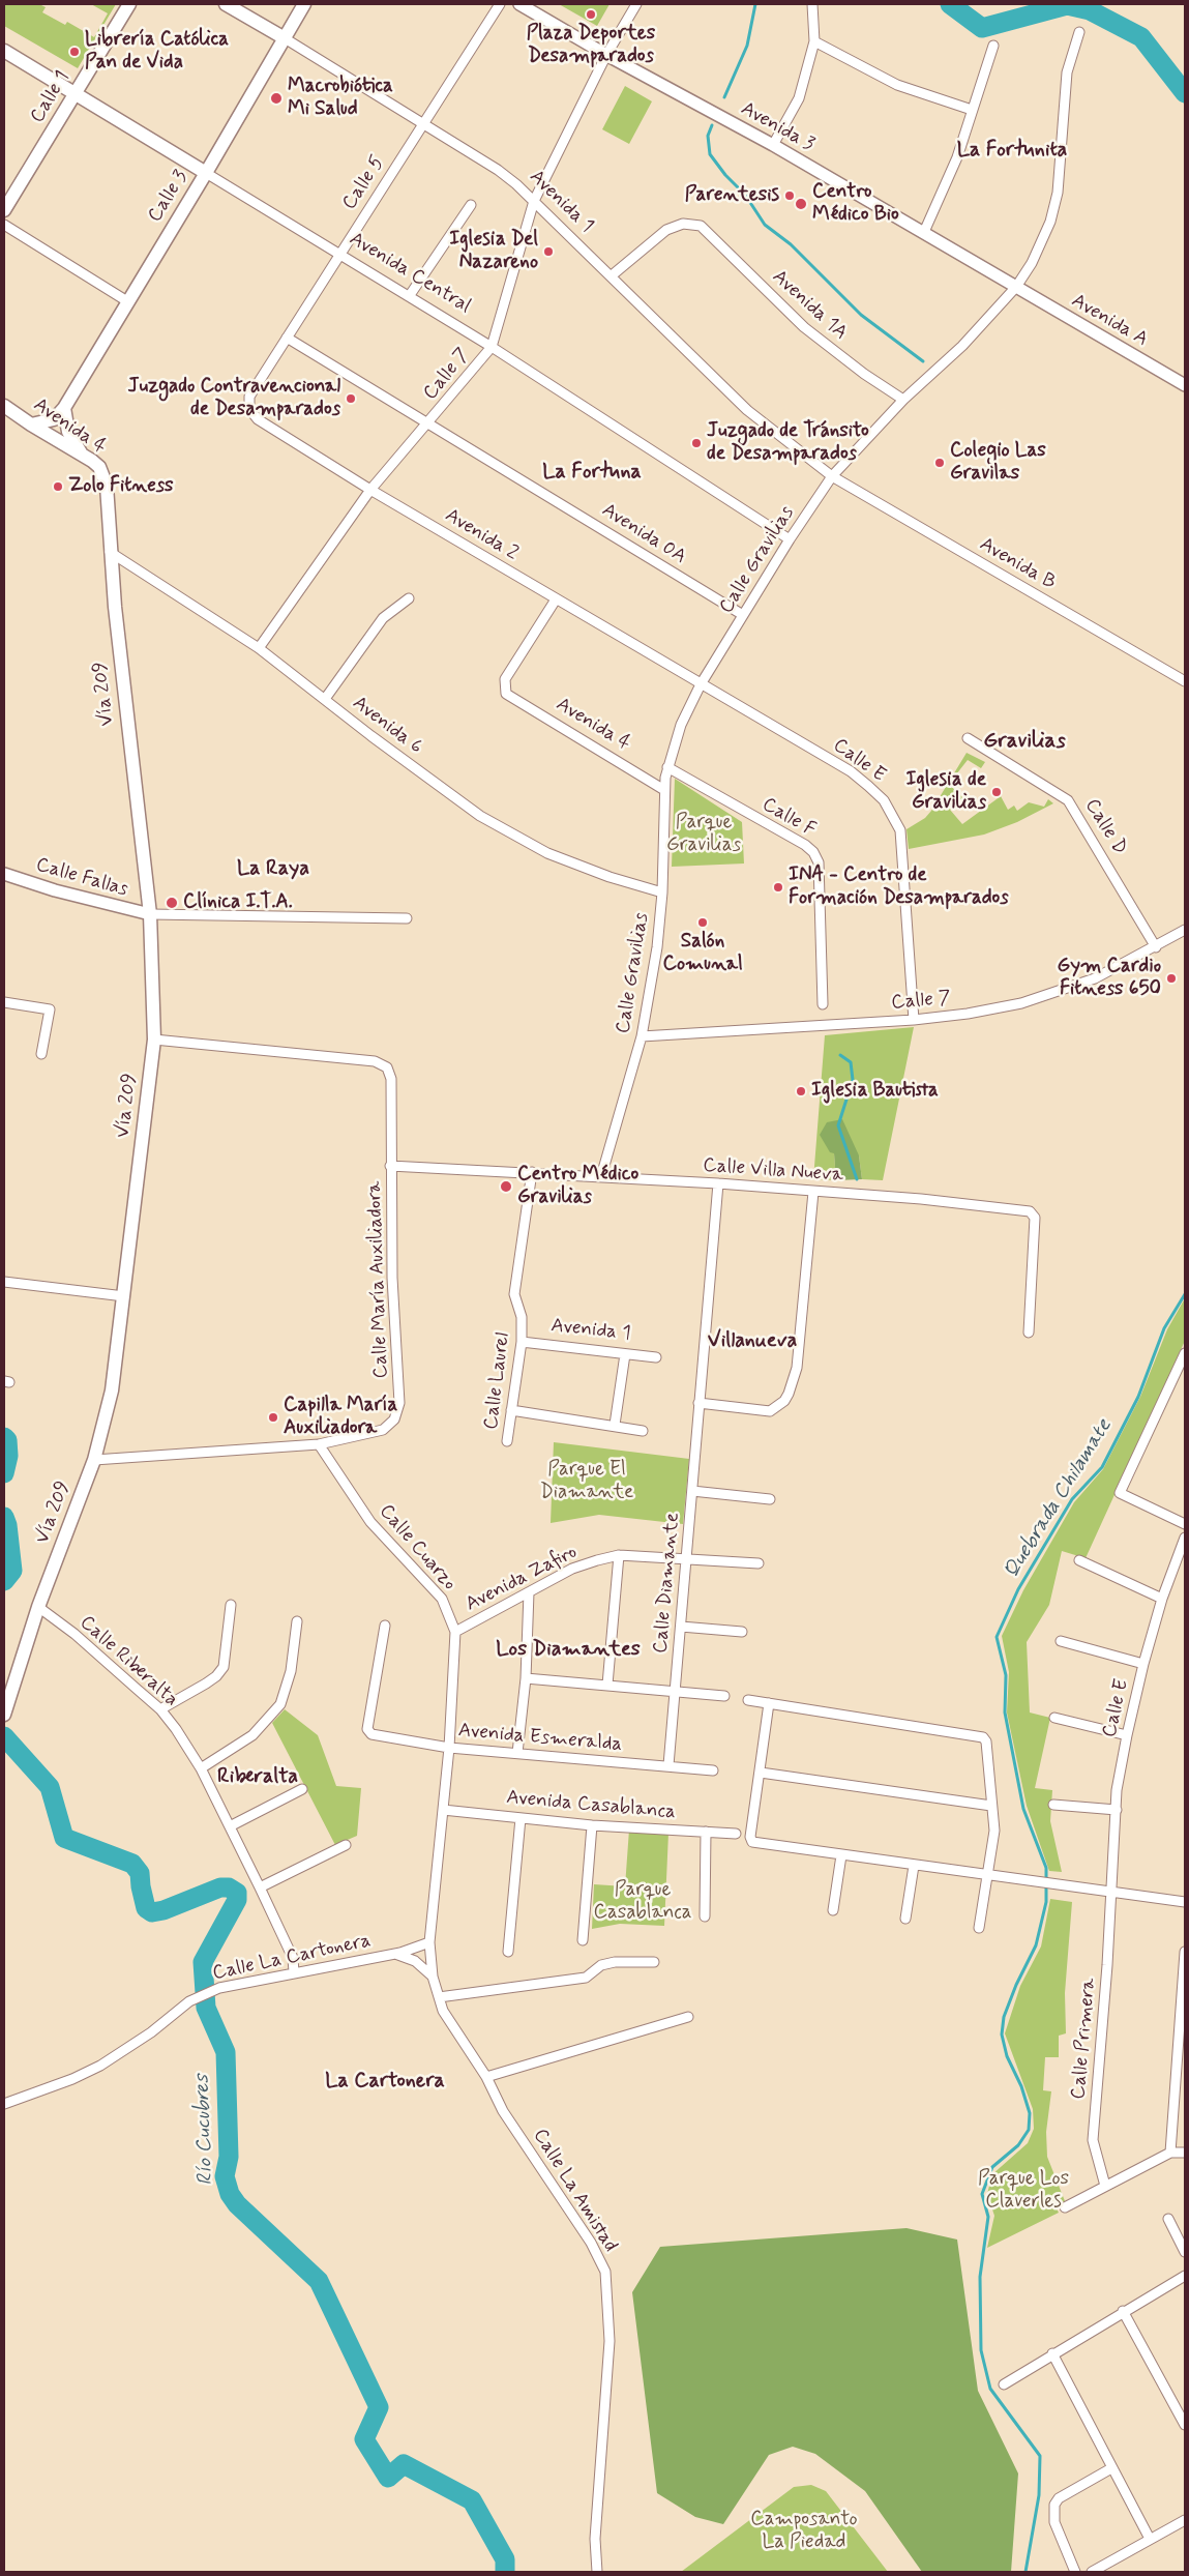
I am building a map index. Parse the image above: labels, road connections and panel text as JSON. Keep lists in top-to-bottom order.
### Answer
{
  "streets": {
    "main road": [
      "Calle 1",
      "Calle 3",
      "Avenida 1",
      "Avenida Central",
      "Avenida 4",
      "Vía 209"
    ],
    "street": [
      "Avenida 3",
      "Calle 5",
      "Avenida 1A",
      "Avenida A",
      "Calle 7",
      "Avenida 0A",
      "Avenida 2",
      "Calle Gravilias",
      "Avenida B",
      "Avenida 6",
      "Calle E",
      "Calle F",
      "Calle D",
      "Calle Fallas",
      "Calle Villa Nueva",
      "Calle María Auxiliadora",
      "Calle Laurel",
      "Calle Cuarzo",
      "Avenida Zafiro",
      "Calle Diamante",
      "Calle Riberalta",
      "Avenida Esmeralda",
      "Avenida Casablanca",
      "Calle La Cartonera",
      "Calle Primera",
      "Calle La Amistad"
    ]
  },
  "crossings": [
    ["Calle 1", "Avenida Central"],
    ["Avenida 3", "Avenida A"],
    ["Avenida 3", "Calle 7"],
    ["Avenida 3", "Calle Gravilias"],
    ["Calle 5", "Avenida 1"],
    ["Calle 5", "Avenida Central"],
    ["Calle 5", "Avenida 0A"],
    ["Calle 5", "Avenida 2"],
    ["Calle 3", "Avenida 1"],
    ["Calle 3", "Avenida Central"],
    ["Avenida 1", "Avenida 1A"],
    ["Avenida 1", "Calle 7"],
    ["Avenida 1", "Calle Gravilias"],
    ["Avenida 1", "Avenida B"],
    ["Avenida 1", "Calle Laurel"],
    ["Avenida Central", "Calle 7"],
    ["Avenida Central", "Calle Gravilias"],
    ["Avenida 1A", "Calle Gravilias"],
    ["Avenida A", "Calle Gravilias"],
    ["Calle 7", "Avenida 0A"],
    ["Calle 7", "Avenida 2"],
    ["Calle 7", "Calle Gravilias"],
    ["Calle 7", "Avenida 6"],
    ["Calle 7", "Calle E"],
    ["Calle 7", "Calle D"],
    ["Avenida 4", "Avenida 2"],
    ["Avenida 4", "Calle Gravilias"],
    ["Avenida 4", "Vía 209"],
    ["Avenida 0A", "Calle Gravilias"],
    ["Avenida 2", "Calle Gravilias"],
    ["Avenida 2", "Calle E"],
    ["Calle Gravilias", "Avenida B"],
    ["Calle Gravilias", "Avenida 6"],
    ["Calle Gravilias", "Calle E"],
    ["Calle Gravilias", "Calle F"],
    ["Calle Gravilias", "Calle Villa Nueva"],
    ["Vía 209", "Avenida 6"],
    ["Vía 209", "Calle Fallas"],
    ["Vía 209", "Calle María Auxiliadora"],
    ["Vía 209", "Calle Riberalta"],
    ["Calle E", "Calle Primera"],
    ["Calle Villa Nueva", "Calle María Auxiliadora"],
    ["Calle Villa Nueva", "Calle Laurel"],
    ["Calle Villa Nueva", "Calle Diamante"],
    ["Calle María Auxiliadora", "Calle Cuarzo"],
    ["Calle Cuarzo", "Avenida Zafiro"],
    ["Calle Cuarzo", "Avenida Esmeralda"],
    ["Calle Cuarzo", "Avenida Casablanca"],
    ["Calle Cuarzo", "Calle La Amistad"],
    ["Avenida Zafiro", "Calle Diamante"],
    ["Calle Diamante", "Avenida Esmeralda"],
    ["Calle Riberalta", "Calle La Cartonera"],
    ["Avenida Casablanca", "Calle La Amistad"],
    ["Calle La Cartonera", "Calle La Amistad"]
  ],
  "districts": [
    "La Fortunita",
    "La Fortuna",
    "Gravilias",
    "La Raya",
    "Villanueva",
    "Los Diamantes",
    "Riberalta",
    "La Cartonera"
  ],
  "water": ["Quebrada Chilamate", "Río Cucubres"],
  "parks": [
    "Parque Gravilias",
    "Parque El Diamante",
    "Parque Casablanca",
    "Parque Los Claverles",
    "Camposanto La Piedad"
  ],
  "places": [
    "Plaza Deportes Desamparados",
    "Librería Católica Pan de Vida",
    "Macrobiótica Mi Salud",
    "Parentesis",
    "Centro Médico Bio",
    "Iglesia Del Nazareno",
    "Juzgado Contravencional de Desamparados",
    "Juzgado de Tránsito de Desamparados",
    "Colegio Las Gravilas",
    "Zolo Fitness",
    "Iglesia de Gravilias",
    "INA - Centro de Formación Desamparados",
    "Clínica I.T.A.",
    "Salón Comunal",
    "Gym Cardio Fitness 650",
    "Iglesia Bautista",
    "Centro Médico Gravilias",
    "Capilla María Auxiliadora"
  ]
}
